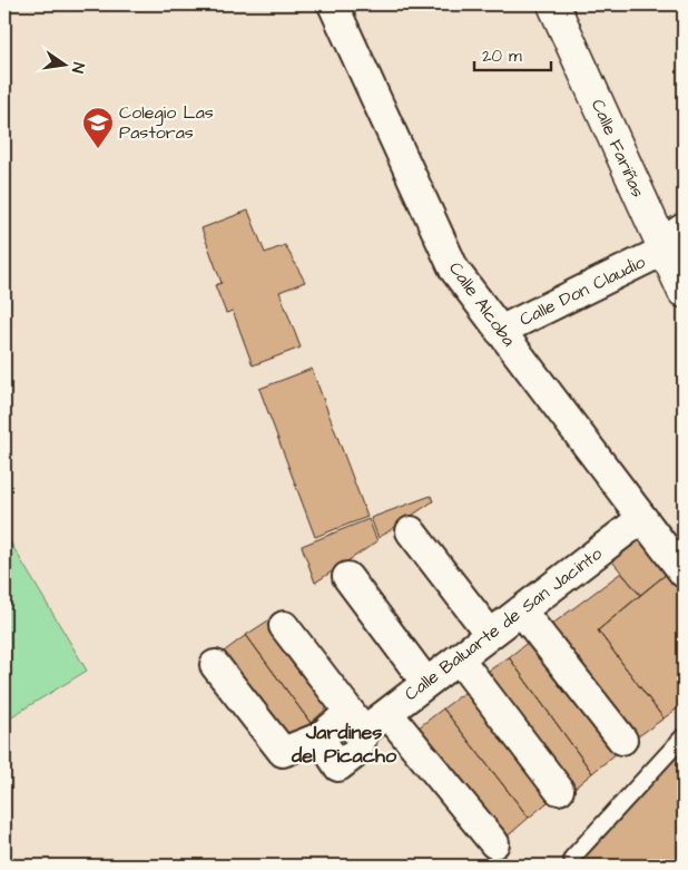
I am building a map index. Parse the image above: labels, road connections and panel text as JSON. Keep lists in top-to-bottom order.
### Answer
{
  "streets": {
    "street": [
      "Calle Fariñas",
      "Calle Don Claudio",
      "Calle Alcoba",
      "Calle Baluarte de San Jacinto"
    ]
  },
  "crossings": [
    ["Calle Fariñas", "Calle Don Claudio"],
    ["Calle Don Claudio", "Calle Alcoba"],
    ["Calle Alcoba", "Calle Baluarte de San Jacinto"]
  ],
  "districts": ["Jardines del Picacho"],
  "places": {
    "school or university": ["Colegio Las Pastoras"]
  },
  "scale_bar": "20 m",
  "north": "right"
}
